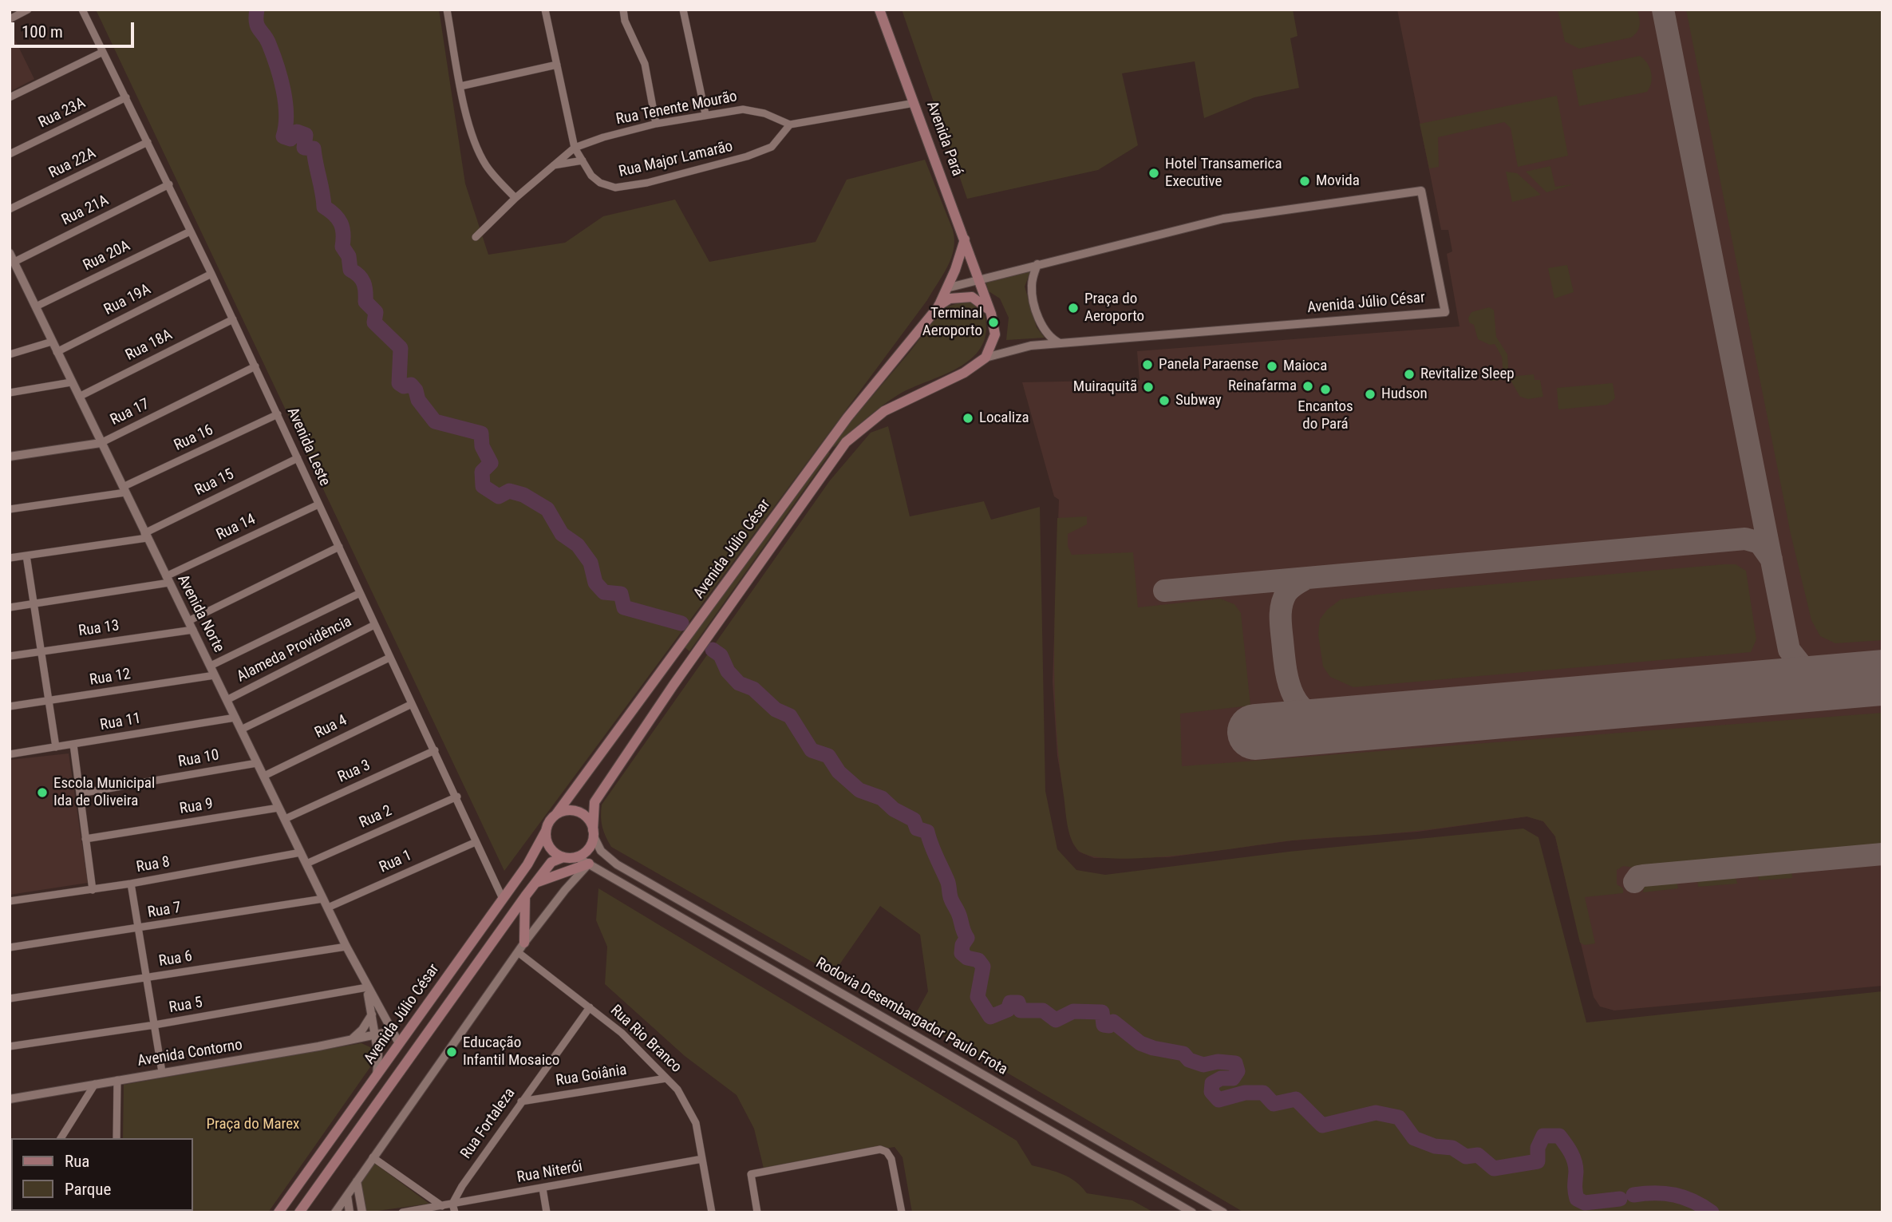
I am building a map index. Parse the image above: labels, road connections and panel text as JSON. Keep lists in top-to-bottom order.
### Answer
{
  "streets": {
    "main road": ["Avenida Pará", "Avenida Júlio César"],
    "street": [
      "Rua Tenente Mourão",
      "Rua 23A",
      "Rua Major Lamarão",
      "Rua 22A",
      "Rua 21A",
      "Rua 20A",
      "Rua 19A",
      "Rua 18A",
      "Rua 17",
      "Rua 16",
      "Avenida Leste",
      "Rua 15",
      "Rua 14",
      "Avenida Norte",
      "Rua 13",
      "Alameda Providência",
      "Rua 12",
      "Rua 11",
      "Rua 4",
      "Rua 10",
      "Rua 3",
      "Rua 9",
      "Rua 2",
      "Rua 1",
      "Rua 8",
      "Rua 7",
      "Rua 6",
      "Rua 5",
      "Rodovia Desembargador Paulo Frota",
      "Rua Rio Branco",
      "Avenida Contorno",
      "Rua Goiânia",
      "Rua Fortaleza",
      "Rua Niterói"
    ]
  },
  "crossings": [
    ["Rua Tenente Mourão", "Rua Major Lamarão"],
    ["Rua 23A", "Avenida Leste"],
    ["Avenida Pará", "Avenida Júlio César"],
    ["Rua 22A", "Avenida Leste"],
    ["Rua 21A", "Avenida Leste"],
    ["Rua 21A", "Avenida Norte"],
    ["Rua 20A", "Avenida Leste"],
    ["Rua 20A", "Avenida Norte"],
    ["Rua 19A", "Avenida Leste"],
    ["Rua 19A", "Avenida Norte"],
    ["Avenida Júlio César", "Avenida Leste"],
    ["Avenida Júlio César", "Rodovia Desembargador Paulo Frota"],
    ["Rua 18A", "Avenida Leste"],
    ["Rua 18A", "Avenida Norte"],
    ["Rua 17", "Avenida Leste"],
    ["Rua 17", "Avenida Norte"],
    ["Rua 16", "Avenida Leste"],
    ["Rua 16", "Avenida Norte"],
    ["Avenida Leste", "Rua 15"],
    ["Avenida Leste", "Rua 14"],
    ["Avenida Leste", "Alameda Providência"],
    ["Avenida Leste", "Rua 4"],
    ["Avenida Leste", "Rua 3"],
    ["Avenida Leste", "Rua 2"],
    ["Avenida Leste", "Rua 1"],
    ["Rua 15", "Avenida Norte"],
    ["Rua 14", "Avenida Norte"],
    ["Avenida Norte", "Rua 13"],
    ["Avenida Norte", "Alameda Providência"],
    ["Avenida Norte", "Rua 12"],
    ["Avenida Norte", "Rua 11"],
    ["Avenida Norte", "Rua 4"],
    ["Avenida Norte", "Rua 10"],
    ["Avenida Norte", "Rua 3"],
    ["Avenida Norte", "Rua 9"],
    ["Avenida Norte", "Rua 2"],
    ["Avenida Norte", "Rua 1"],
    ["Avenida Norte", "Rua 8"],
    ["Avenida Norte", "Rua 7"],
    ["Avenida Norte", "Rua 6"],
    ["Avenida Norte", "Rua 5"],
    ["Rua Rio Branco", "Rua Goiânia"],
    ["Rua Rio Branco", "Rua Fortaleza"],
    ["Rua Rio Branco", "Rua Niterói"],
    ["Rua Goiânia", "Rua Fortaleza"],
    ["Rua Fortaleza", "Rua Niterói"]
  ],
  "parks": ["Praça do Marex"],
  "places": [
    "Hotel Transamerica Executive",
    "Movida",
    "Praça do Aeroporto",
    "Terminal Aeroporto",
    "Panela Paraense",
    "Maioca",
    "Revitalize Sleep",
    "Reinafarma",
    "Muiraquitã",
    "Encantos do Pará",
    "Hudson",
    "Subway",
    "Localiza",
    "Escola Municipal Ida de Oliveira",
    "Educação Infantil Mosaico"
  ],
  "legend": ["Rua", "Parque"],
  "scale_bar": "100 m"
}
